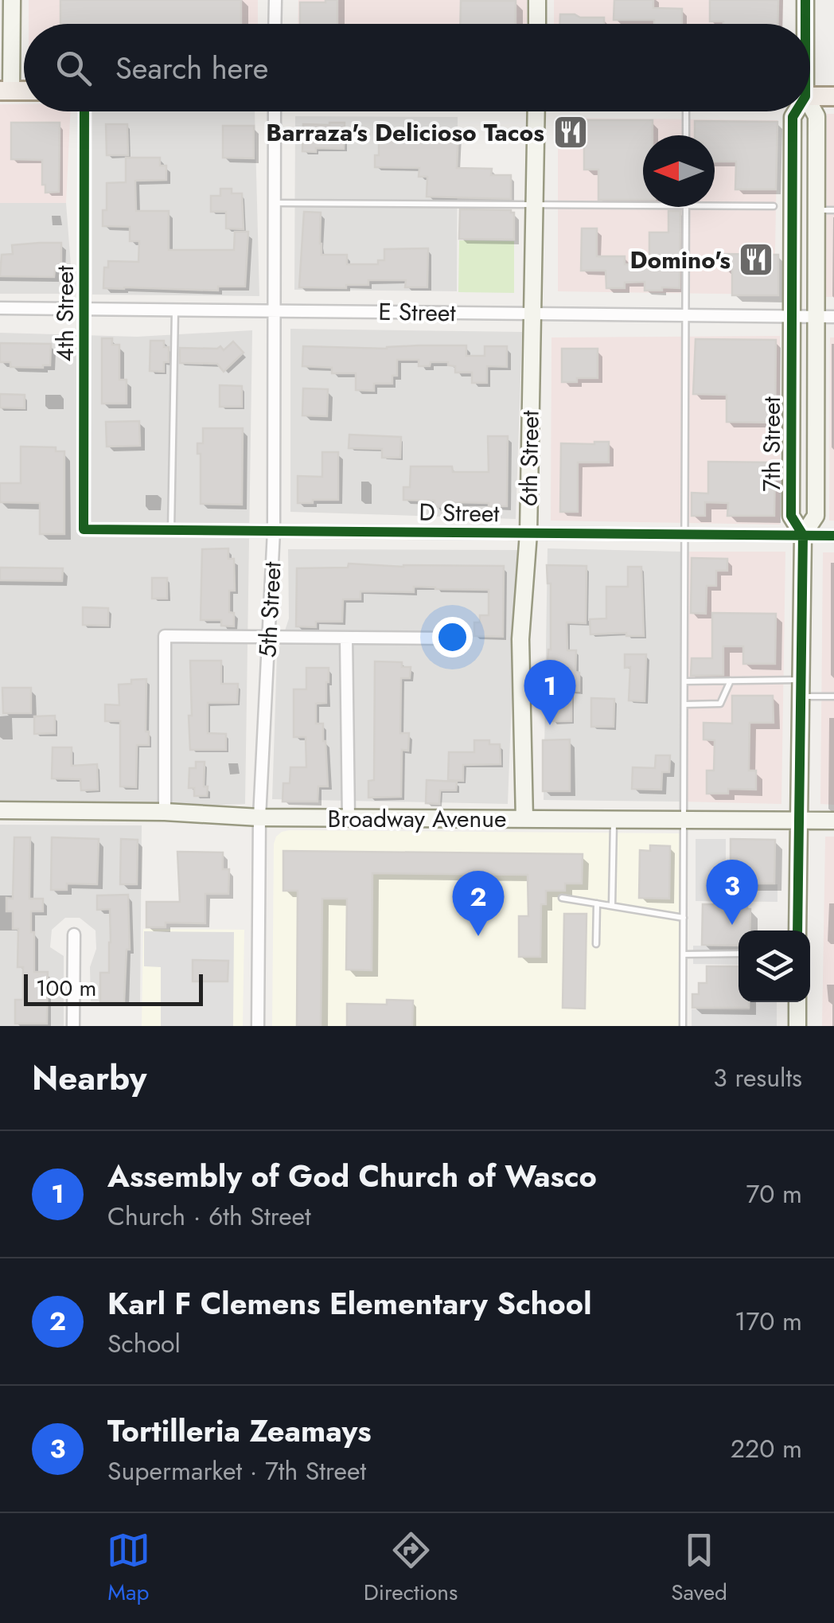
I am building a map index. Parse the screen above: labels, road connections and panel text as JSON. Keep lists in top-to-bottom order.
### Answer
{
  "streets": {
    "street": [
      "E Street",
      "4th Street",
      "7th Street",
      "6th Street",
      "D Street",
      "5th Street",
      "Broadway Avenue"
    ]
  },
  "crossings": [
    ["E Street", "4th Street"],
    ["E Street", "7th Street"],
    ["E Street", "6th Street"],
    ["E Street", "5th Street"],
    ["4th Street", "D Street"],
    ["7th Street", "D Street"],
    ["7th Street", "Broadway Avenue"],
    ["6th Street", "D Street"],
    ["6th Street", "Broadway Avenue"],
    ["D Street", "5th Street"],
    ["5th Street", "Broadway Avenue"]
  ],
  "places": {
    "restaurant": ["Barraza's Delicioso Tacos", "Domino's"]
  },
  "scale_bar": "100 m",
  "north": "left",
  "page": {
    "search": "Search here",
    "pins": ["1", "3", "2"],
    "scale": "100 m",
    "heading": ["Nearby", "3 results"],
    "list": [
      {
        "mark": "1",
        "name": "Assembly of God Church of Wasco",
        "note": "Church · 6th Street",
        "value": "70 m"
      },
      {
        "mark": "2",
        "name": "Karl F Clemens Elementary School",
        "note": "School",
        "value": "170 m"
      },
      {
        "mark": "3",
        "name": "Tortilleria Zeamays",
        "note": "Supermarket · 7th Street",
        "value": "220 m"
      }
    ],
    "nav": ["Map", "Directions", "Saved"]
  }
}
